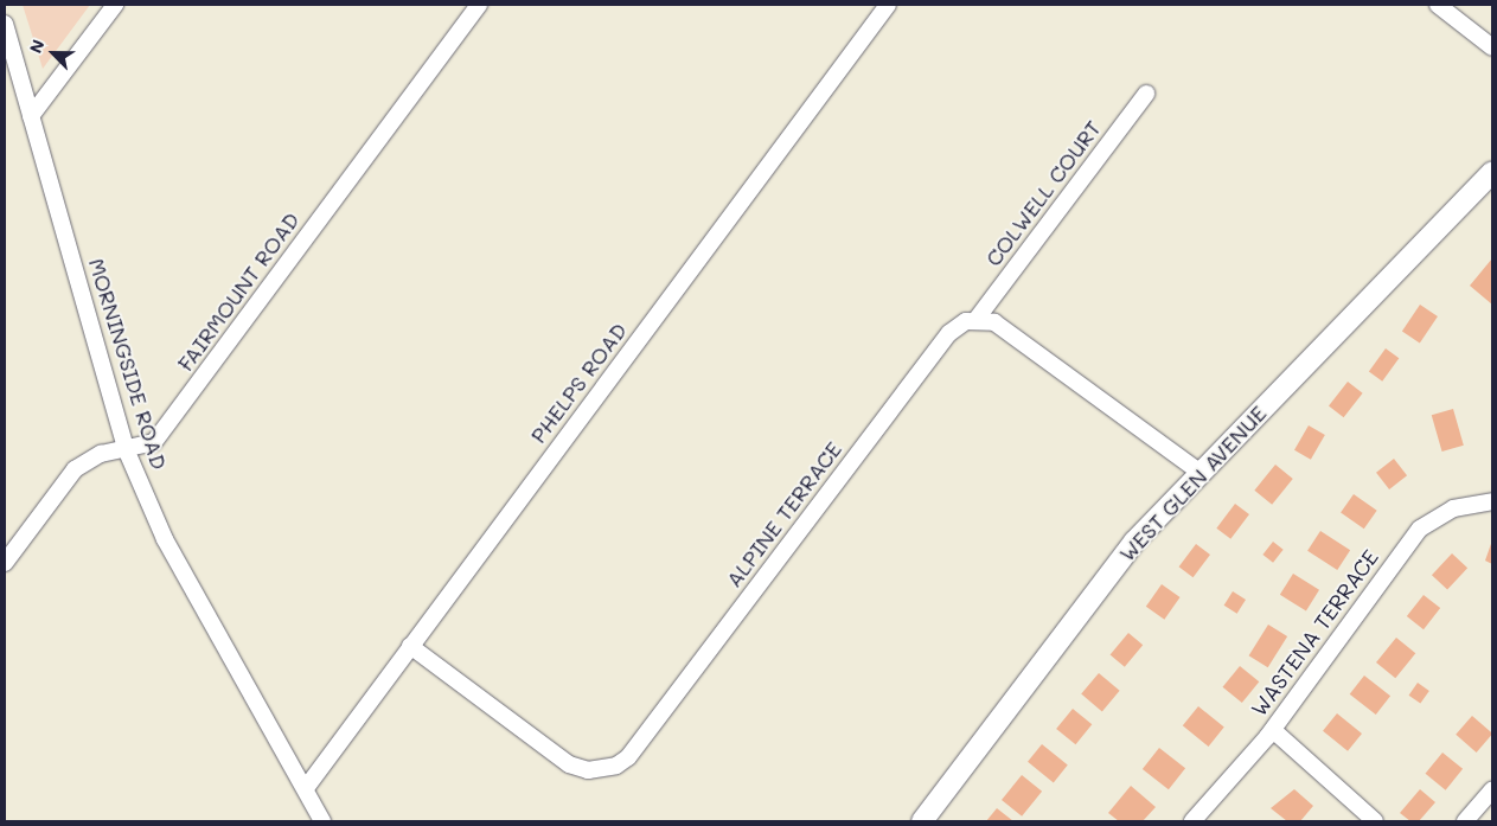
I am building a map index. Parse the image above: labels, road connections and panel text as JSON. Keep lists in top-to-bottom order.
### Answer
{
  "streets": {
    "street": [
      "COLWELL COURT",
      "FAIRMOUNT ROAD",
      "MORNINGSIDE ROAD",
      "PHELPS ROAD",
      "WEST GLEN AVENUE",
      "ALPINE TERRACE",
      "WASTENA TERRACE"
    ]
  },
  "crossings": [
    ["COLWELL COURT", "ALPINE TERRACE"],
    ["FAIRMOUNT ROAD", "MORNINGSIDE ROAD"],
    ["MORNINGSIDE ROAD", "PHELPS ROAD"],
    ["PHELPS ROAD", "ALPINE TERRACE"]
  ],
  "north": "top left"
}
